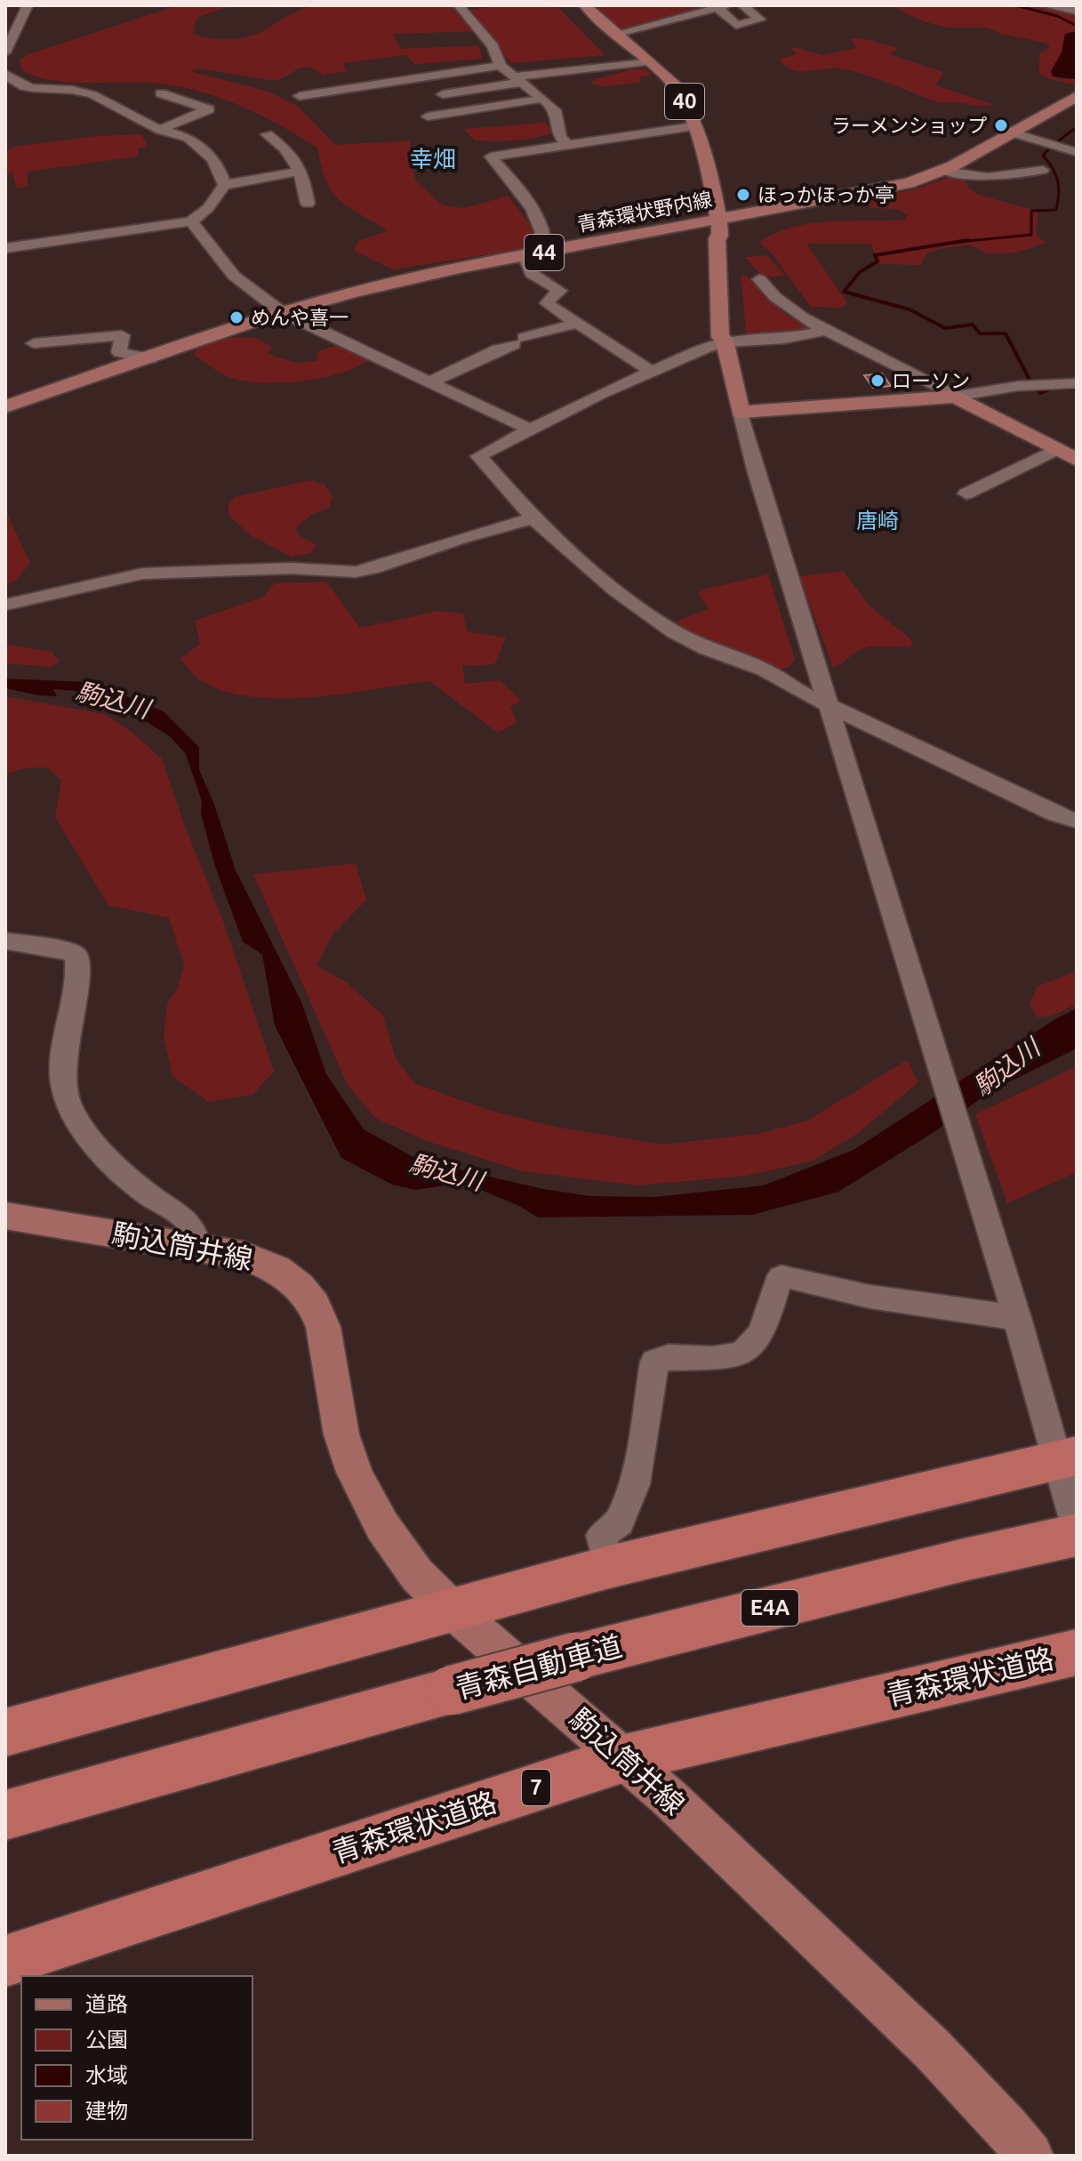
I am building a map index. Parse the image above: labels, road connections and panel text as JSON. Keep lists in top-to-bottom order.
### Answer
{
  "streets": {
    "highway": [
      "E4A",
      "青森自動車道",
      "青森環状道路",
      "7"
    ],
    "main road": [
      "40",
      "青森環状野内線",
      "44",
      "駒込筒井線"
    ]
  },
  "crossings": [
    ["40", "青森環状野内線"],
    ["駒込筒井線", "青森環状道路"]
  ],
  "districts": ["幸畑", "唐崎"],
  "water": ["駒込川"],
  "places": [
    "ラーメンショップ",
    "ほっかほっか亭",
    "めんや喜一",
    "ローソン"
  ],
  "legend": [
    "道路",
    "公園",
    "水域",
    "建物"
  ]
}
